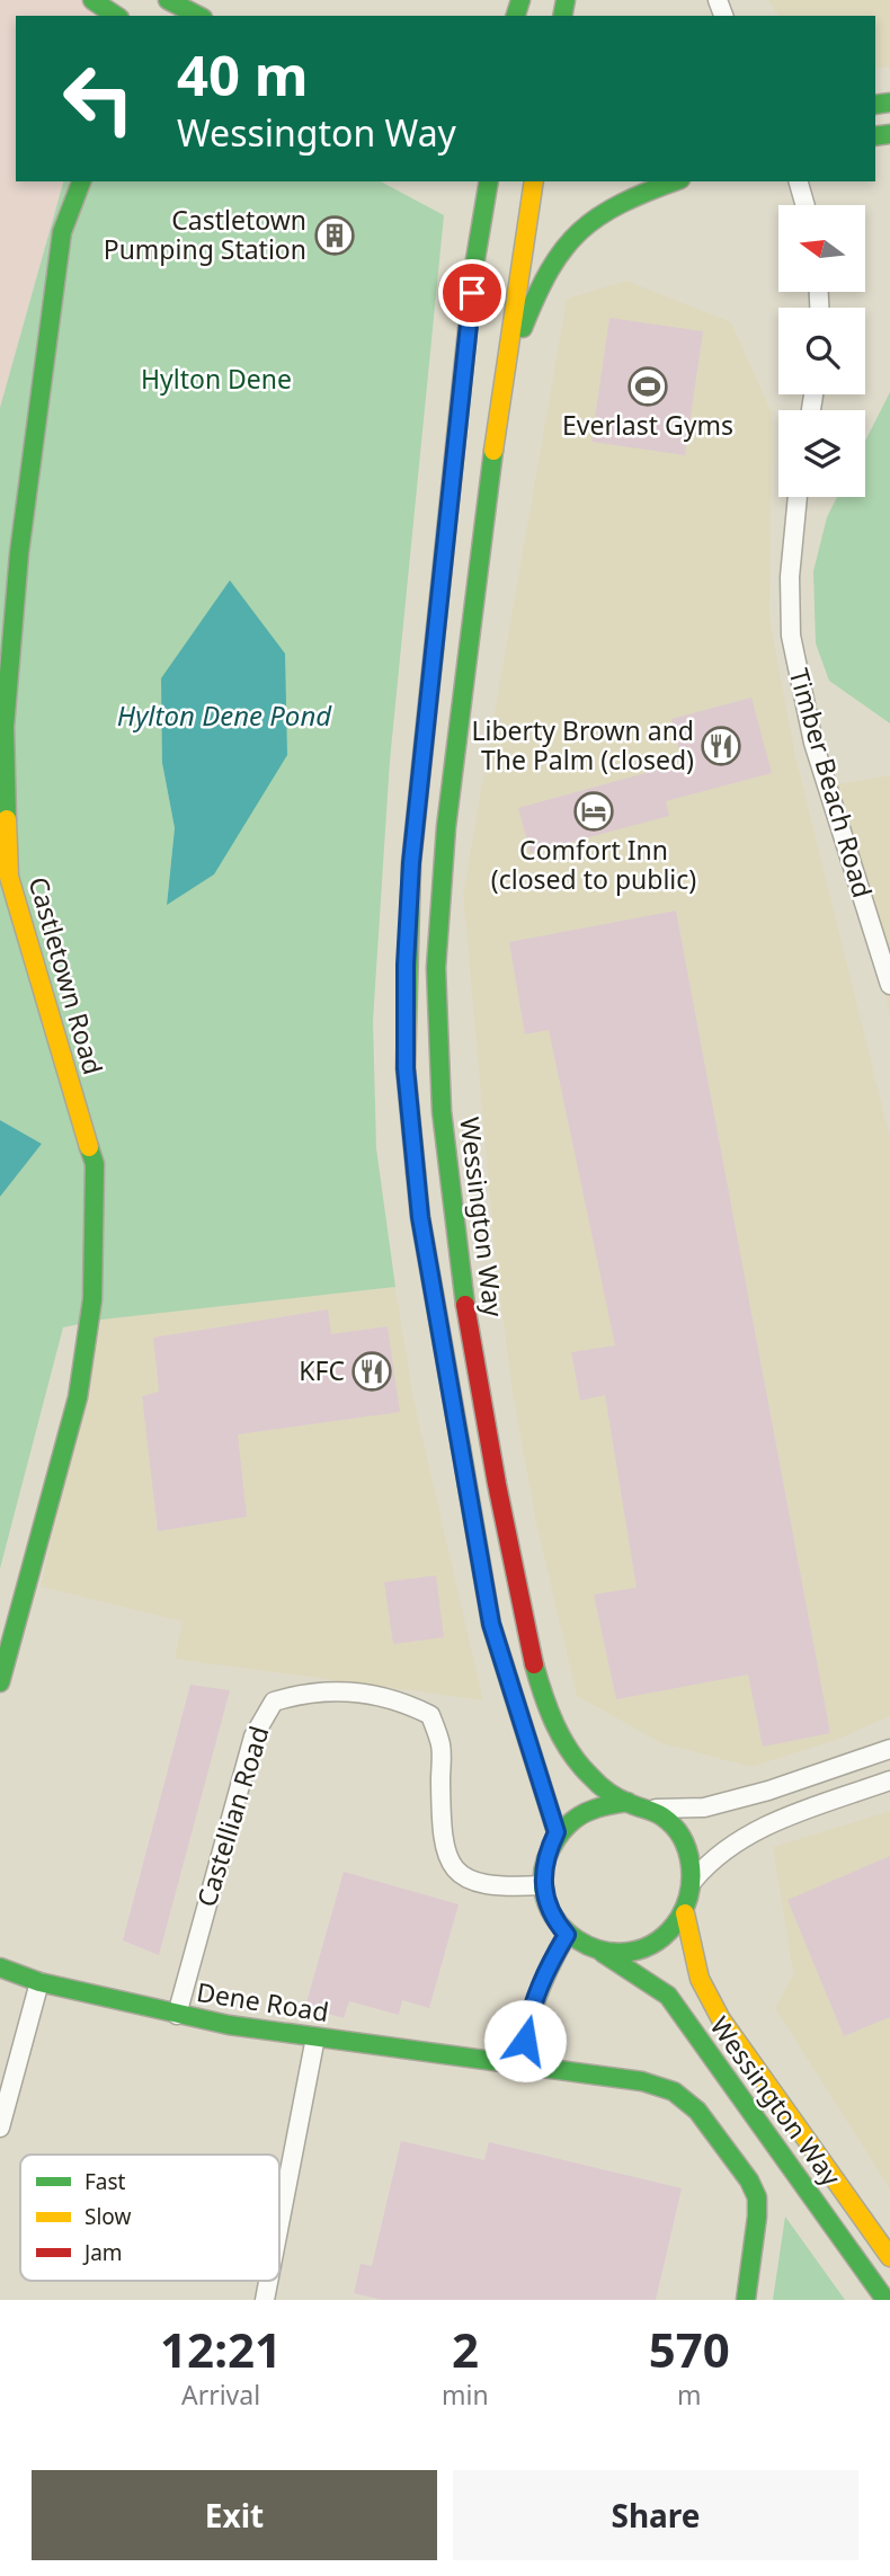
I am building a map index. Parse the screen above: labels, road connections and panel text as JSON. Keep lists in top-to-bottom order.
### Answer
{
  "streets": {
    "main road": ["Castletown Road", "Wessington Way", "Dene Road"],
    "street": ["Timber Beach Road", "Castellian Road"]
  },
  "crossings": [
    ["Wessington Way", "Castellian Road"],
    ["Castellian Road", "Dene Road"]
  ],
  "water": ["Hylton Dene Pond"],
  "parks": ["Hylton Dene"],
  "places": {
    "building": ["Castletown Pumping Station"],
    "sports": ["Everlast Gyms"],
    "restaurant": ["Liberty Brown and The Palm (closed)", "KFC"],
    "hotel": ["Comfort Inn (closed to public)"]
  },
  "legend": ["Fast", "Slow", "Jam"],
  "north": "left",
  "page": {
    "turn": ["40 m", "Wessington Way"],
    "eta": [
      "12:21",
      "Arrival",
      "2",
      "min",
      "570",
      "m"
    ],
    "buttons": ["Exit", "Share"]
  }
}
